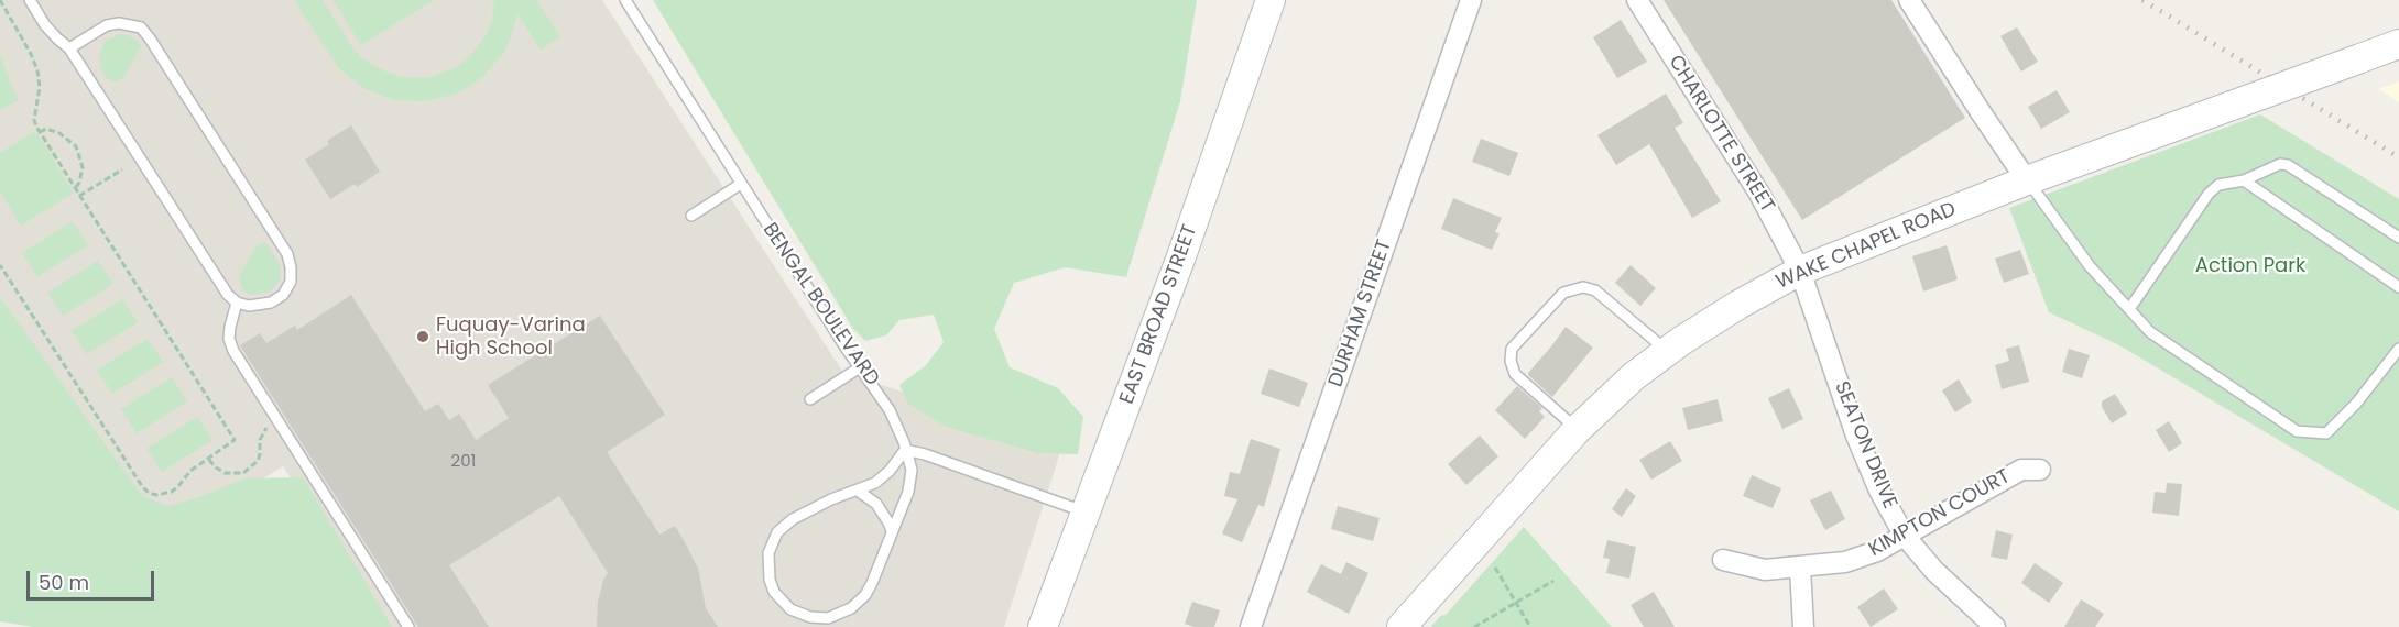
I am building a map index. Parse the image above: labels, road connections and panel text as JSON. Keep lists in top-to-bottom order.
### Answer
{
  "streets": {
    "main road": ["WAKE CHAPEL ROAD", "EAST BROAD STREET"],
    "street": [
      "CHARLOTTE STREET",
      "DURHAM STREET",
      "SEATON DRIVE",
      "KIMPTON COURT"
    ],
    "lane": ["BENGAL BOULEVARD"]
  },
  "crossings": [
    ["CHARLOTTE STREET", "WAKE CHAPEL ROAD"],
    ["CHARLOTTE STREET", "SEATON DRIVE"],
    ["WAKE CHAPEL ROAD", "SEATON DRIVE"],
    ["SEATON DRIVE", "KIMPTON COURT"]
  ],
  "parks": ["Action Park"],
  "places": ["Fuquay-Varina High School"],
  "house_numbers": ["201"],
  "scale_bar": "50 m"
}
